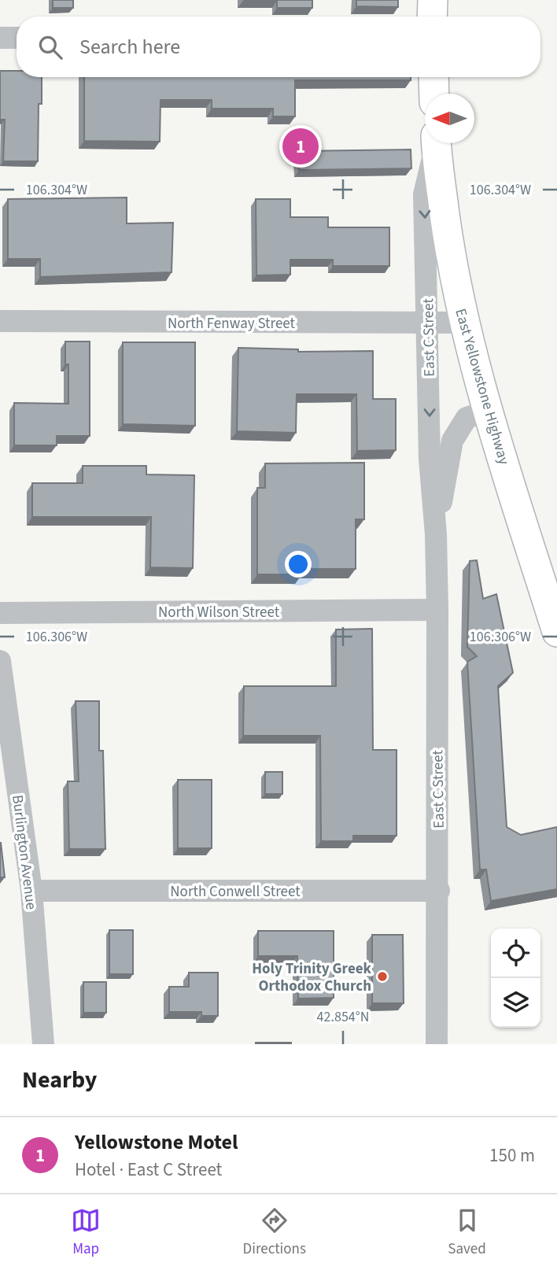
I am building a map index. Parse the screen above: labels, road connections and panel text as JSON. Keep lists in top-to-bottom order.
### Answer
{
  "streets": {
    "main road": ["East Yellowstone Highway"],
    "street": [
      "North Fenway Street",
      "East C Street",
      "North Wilson Street",
      "Burlington Avenue",
      "North Conwell Street"
    ]
  },
  "crossings": [
    ["North Fenway Street", "East C Street"],
    ["North Fenway Street", "East Yellowstone Highway"],
    ["East C Street", "East Yellowstone Highway"],
    ["East C Street", "North Wilson Street"],
    ["East C Street", "North Conwell Street"],
    ["Burlington Avenue", "North Conwell Street"]
  ],
  "one_way": ["East C Street"],
  "places": ["Holy Trinity Greek Orthodox Church"],
  "north": "left",
  "page": {
    "search": "Search here",
    "pins": "1",
    "heading": "Nearby",
    "list": [
      {
        "mark": "1",
        "name": "Yellowstone Motel",
        "note": "Hotel · East C Street",
        "value": "150 m"
      }
    ],
    "nav": ["Map", "Directions", "Saved"]
  },
  "coordinates": ["106.304°W", "106.306°W", "42.854°N"]
}
